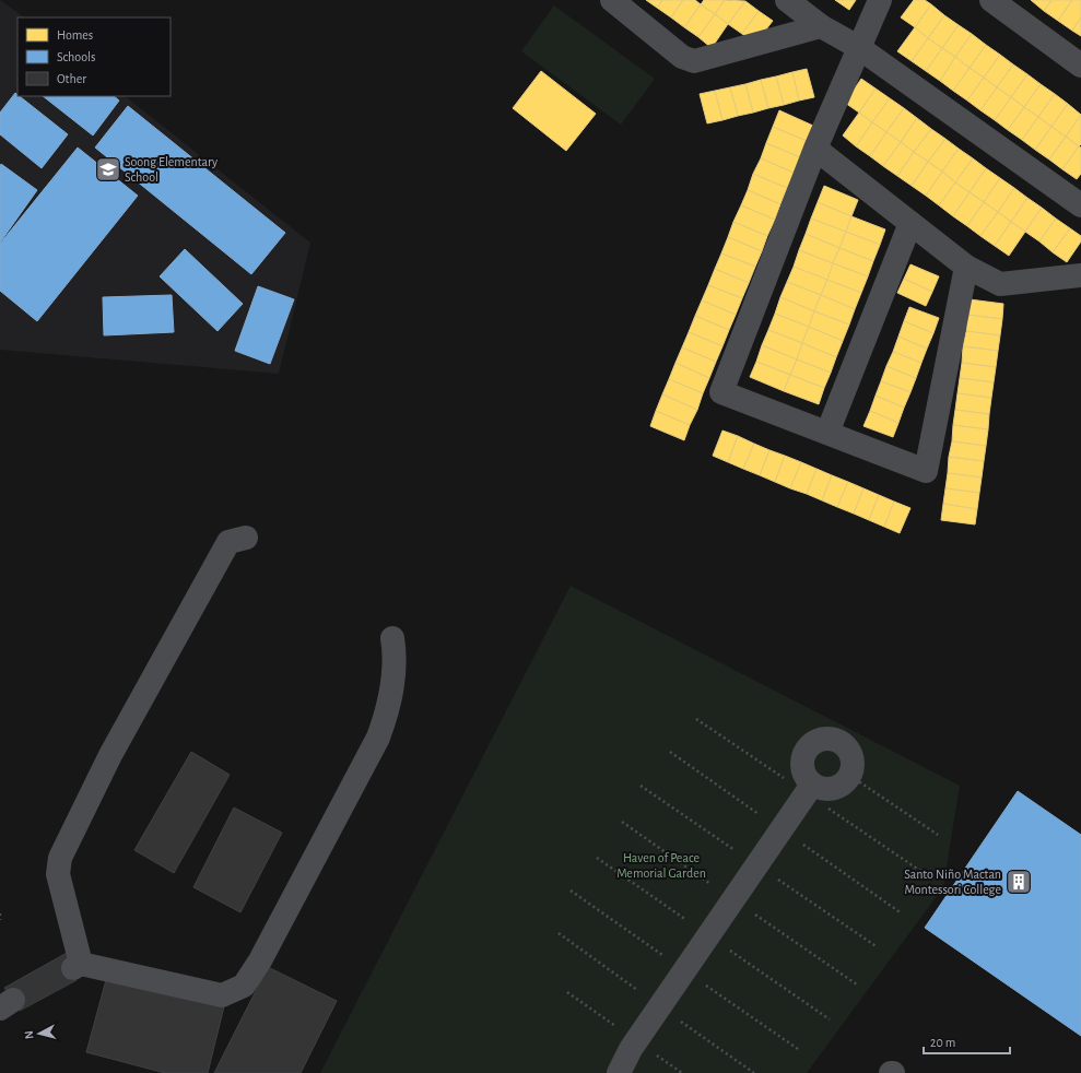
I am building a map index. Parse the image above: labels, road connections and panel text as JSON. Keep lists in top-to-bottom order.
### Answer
{
  "parks": ["Haven of Peace Memorial Garden"],
  "places": {
    "school or university": ["Soong Elementary School"],
    "building": ["Santo Niño Mactan Montessori College"]
  },
  "legend": ["Homes", "Schools", "Other"],
  "scale_bar": "20 m",
  "north": "left"
}
